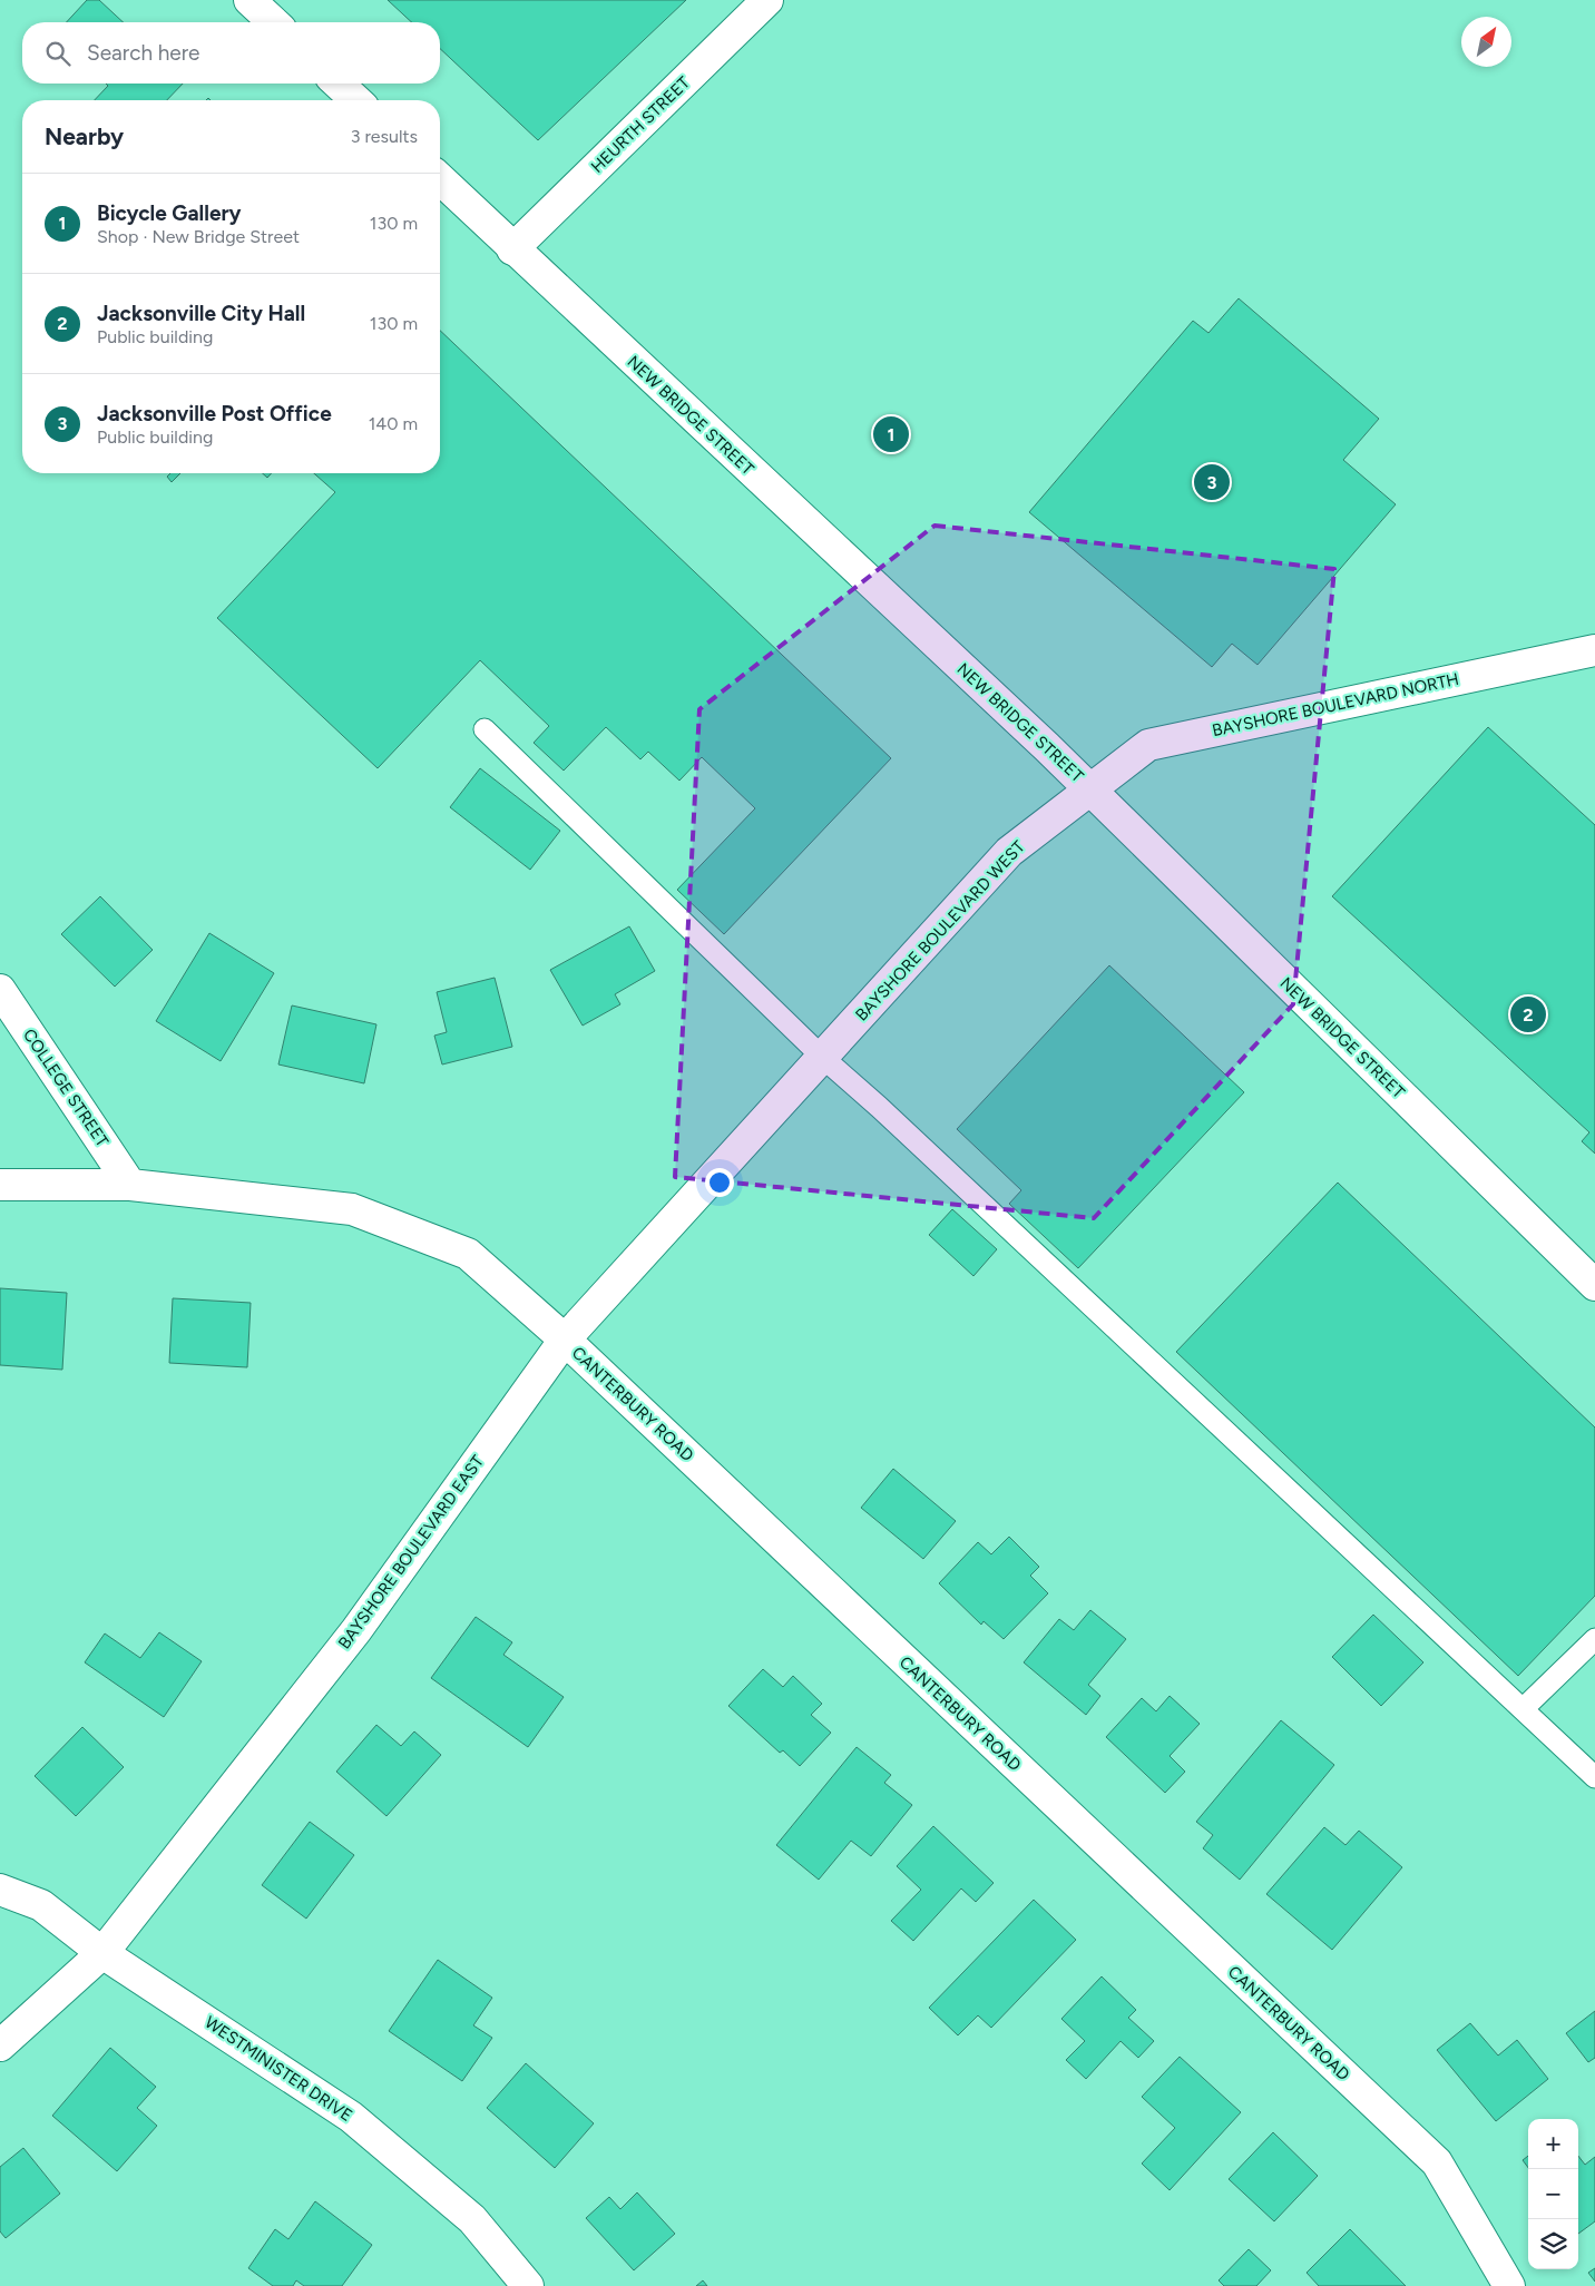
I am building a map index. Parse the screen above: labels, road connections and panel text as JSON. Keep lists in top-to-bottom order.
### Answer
{
  "streets": {
    "street": [
      "HEURTH STREET",
      "NEW BRIDGE STREET",
      "BAYSHORE BOULEVARD NORTH",
      "BAYSHORE BOULEVARD WEST",
      "COLLEGE STREET",
      "CANTERBURY ROAD",
      "BAYSHORE BOULEVARD EAST",
      "WESTMINISTER DRIVE"
    ]
  },
  "crossings": [
    ["HEURTH STREET", "NEW BRIDGE STREET"],
    ["NEW BRIDGE STREET", "BAYSHORE BOULEVARD NORTH"],
    ["NEW BRIDGE STREET", "BAYSHORE BOULEVARD WEST"],
    ["BAYSHORE BOULEVARD NORTH", "BAYSHORE BOULEVARD WEST"],
    ["BAYSHORE BOULEVARD WEST", "BAYSHORE BOULEVARD EAST"],
    ["COLLEGE STREET", "CANTERBURY ROAD"],
    ["CANTERBURY ROAD", "BAYSHORE BOULEVARD EAST"],
    ["BAYSHORE BOULEVARD EAST", "WESTMINISTER DRIVE"]
  ],
  "north": "top right",
  "page": {
    "search": "Search here",
    "heading": ["Nearby", "3 results"],
    "list": [
      {
        "mark": "1",
        "name": "Bicycle Gallery",
        "note": "Shop · New Bridge Street",
        "value": "130 m"
      },
      {
        "mark": "2",
        "name": "Jacksonville City Hall",
        "note": "Public building",
        "value": "130 m"
      },
      {
        "mark": "3",
        "name": "Jacksonville Post Office",
        "note": "Public building",
        "value": "140 m"
      }
    ],
    "pins": ["1", "3", "2"],
    "map_buttons": ["+", "−"]
  }
}
